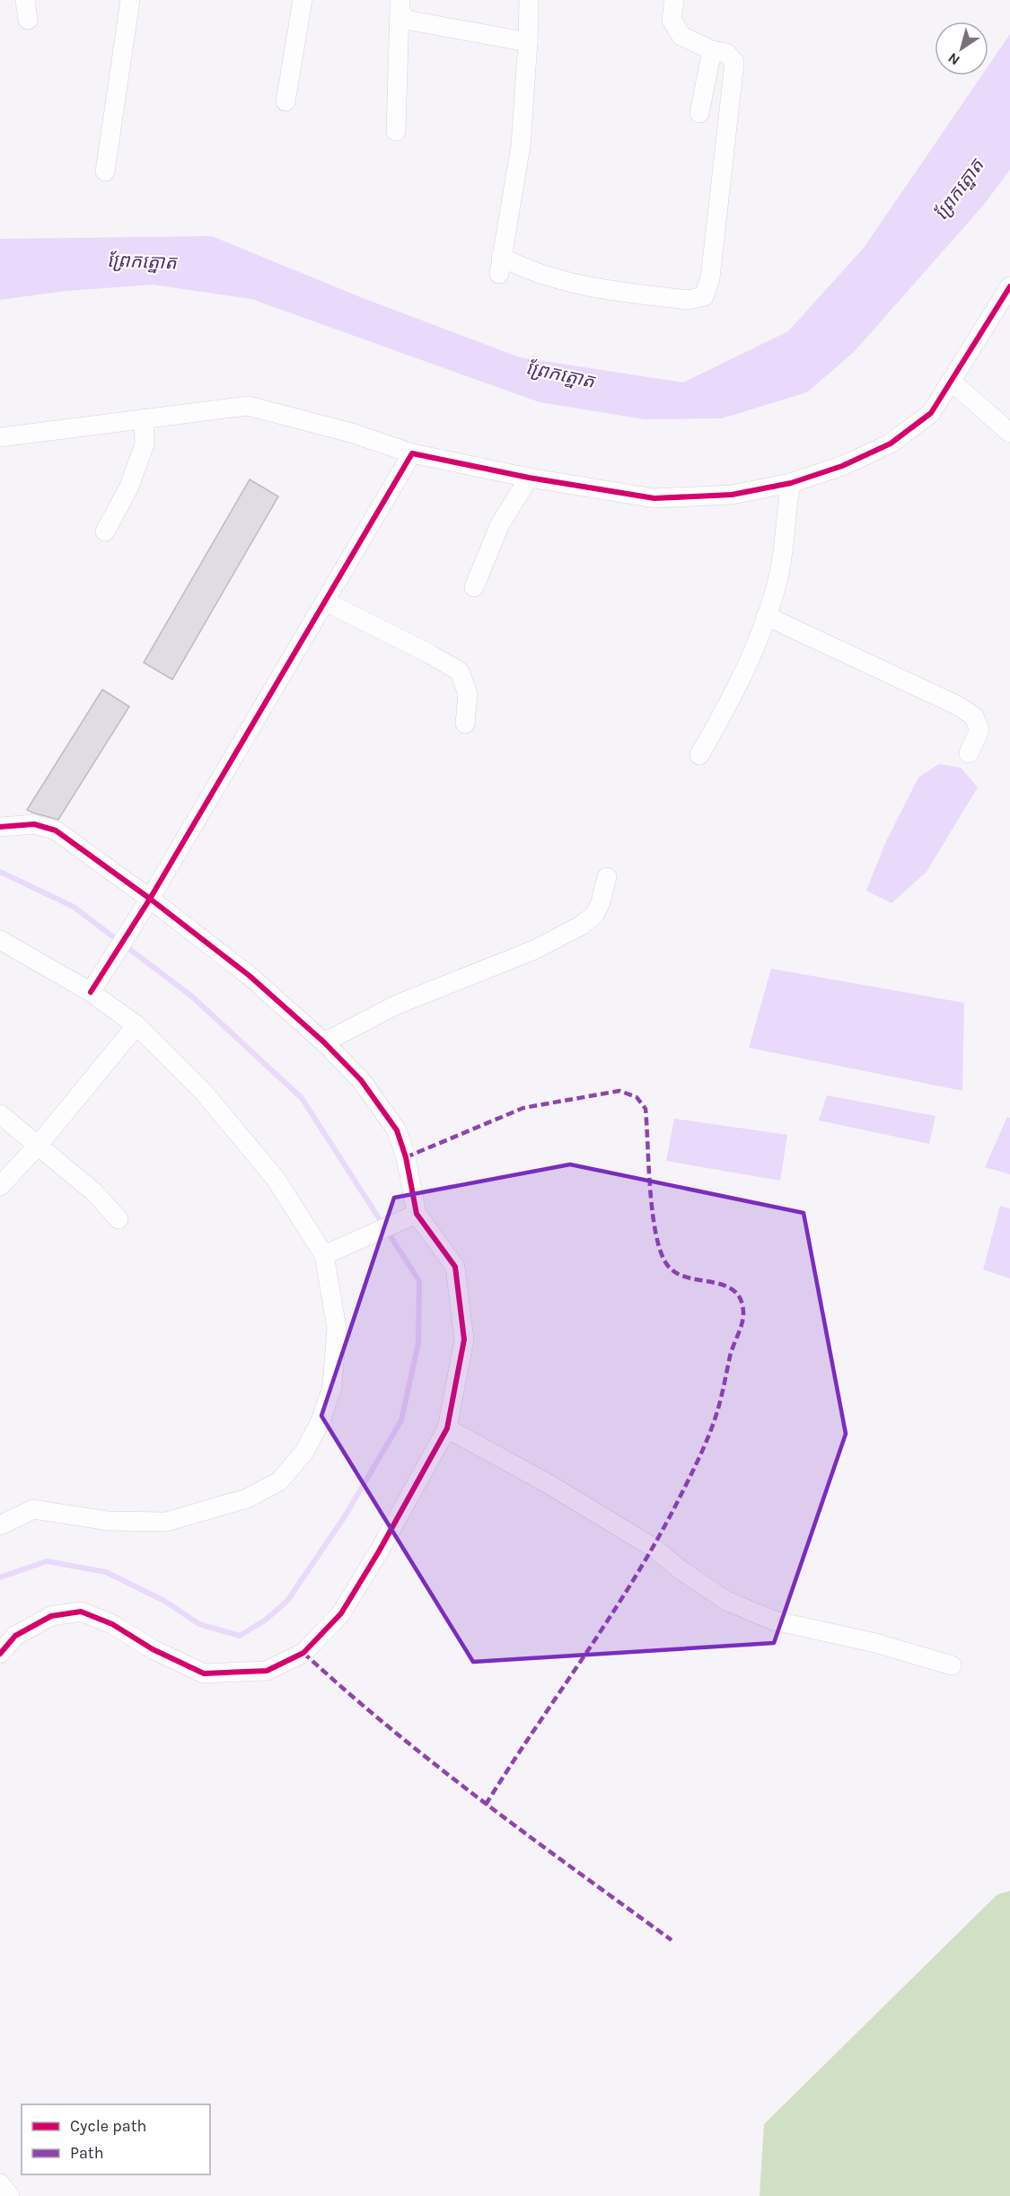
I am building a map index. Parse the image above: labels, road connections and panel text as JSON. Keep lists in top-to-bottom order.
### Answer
{
  "water": ["ព្រែកត្នោត"],
  "legend": ["Cycle path", "Path"],
  "north": "bottom left"
}
